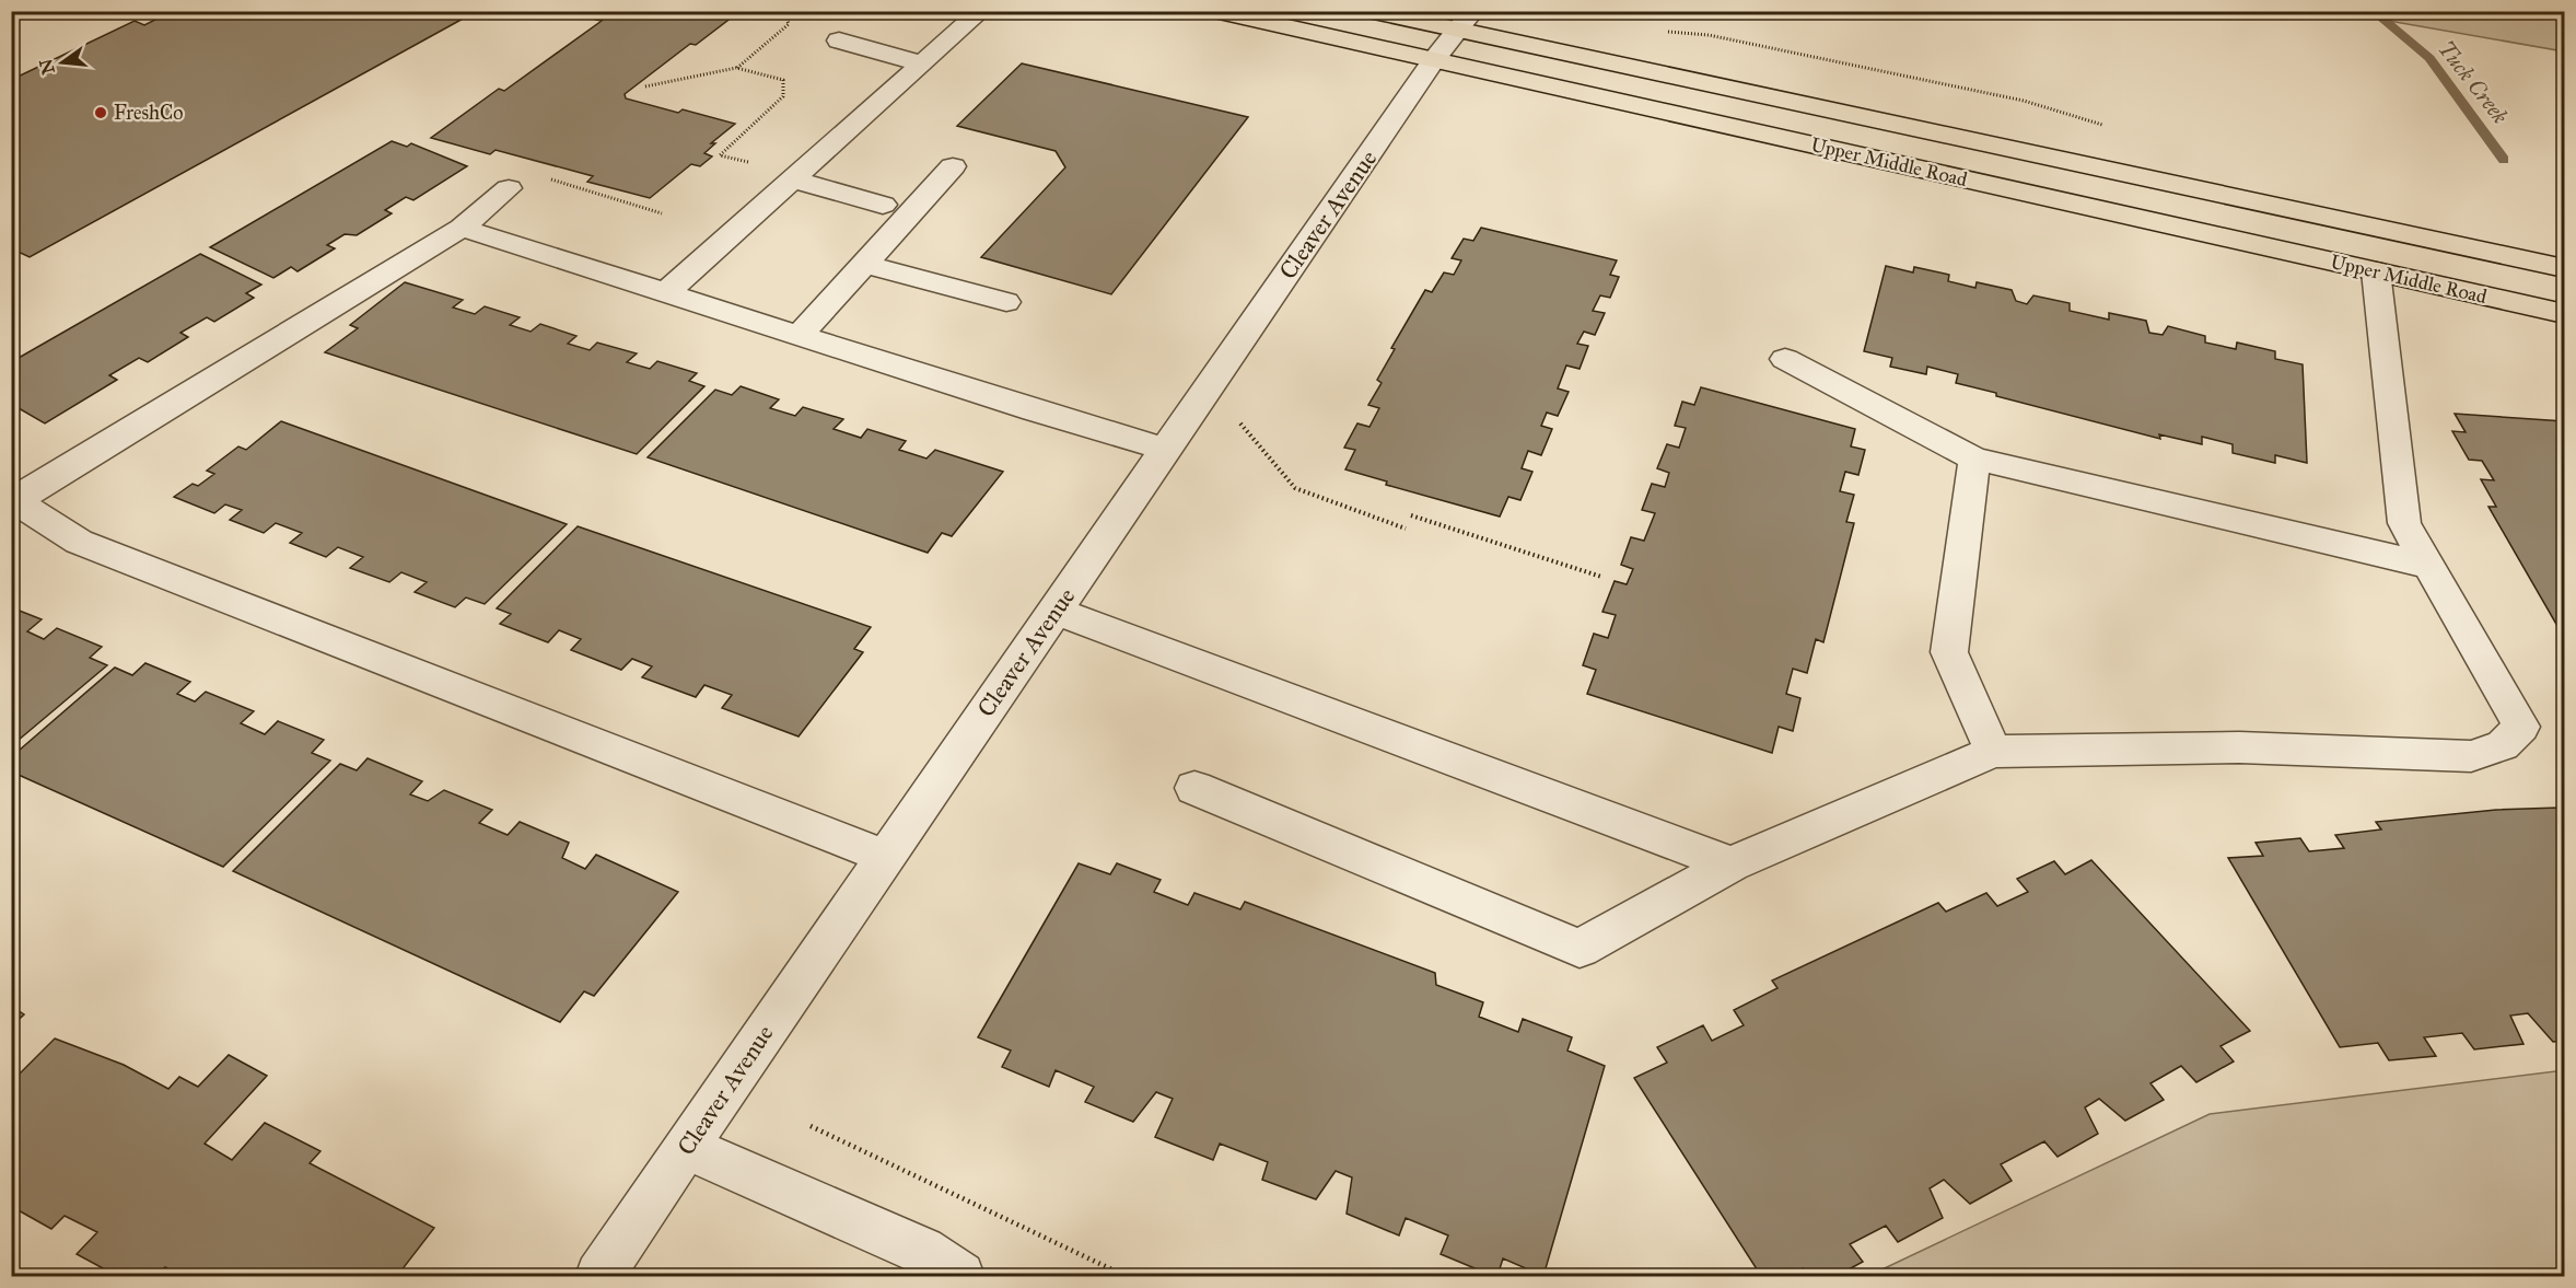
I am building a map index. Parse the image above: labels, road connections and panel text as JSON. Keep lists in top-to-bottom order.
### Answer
{
  "streets": {
    "main road": ["Upper Middle Road"],
    "street": ["Cleaver Avenue"]
  },
  "crossings": [
    ["Upper Middle Road", "Cleaver Avenue"]
  ],
  "water": ["Tuck Creek"],
  "places": ["FreshCo"],
  "north": "left"
}
